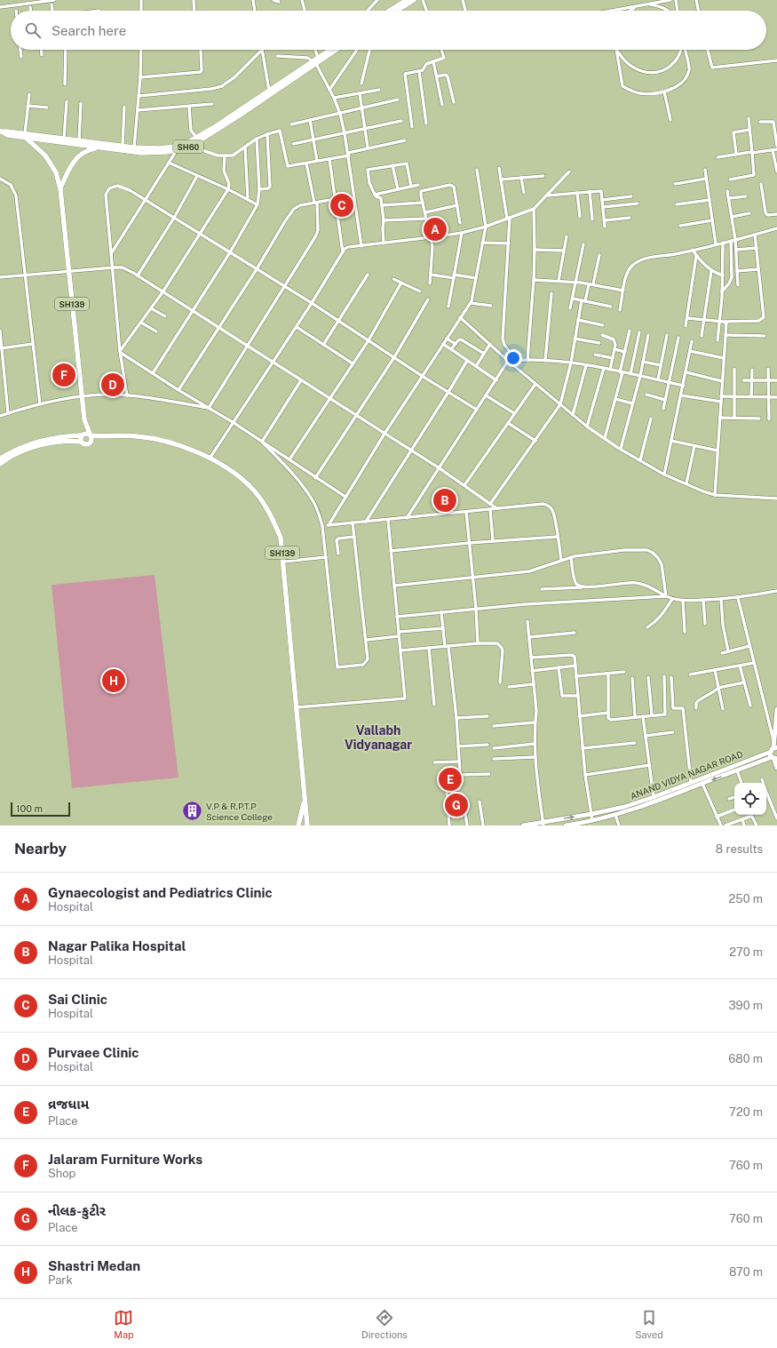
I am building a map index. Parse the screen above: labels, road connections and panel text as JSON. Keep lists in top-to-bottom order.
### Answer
{
  "streets": {
    "main road": ["SH60", "SH139", "ANAND VIDYA NAGAR ROAD"]
  },
  "crossings": [
    ["SH60", "SH139"]
  ],
  "districts": ["Vallabh Vidyanagar"],
  "places": {
    "building": ["V.P & R.P.T.P Science College"]
  },
  "scale_bar": "100 m",
  "page": {
    "search": "Search here",
    "pins": [
      "C",
      "A",
      "F",
      "D",
      "B",
      "H",
      "E",
      "G"
    ],
    "scale": "100 m",
    "heading": ["Nearby", "8 results"],
    "list": [
      {
        "mark": "A",
        "name": "Gynaecologist and Pediatrics Clinic",
        "note": "Hospital",
        "value": "250 m"
      },
      {
        "mark": "B",
        "name": "Nagar Palika Hospital",
        "note": "Hospital",
        "value": "270 m"
      },
      {
        "mark": "C",
        "name": "Sai Clinic",
        "note": "Hospital",
        "value": "390 m"
      },
      {
        "mark": "D",
        "name": "Purvaee Clinic",
        "note": "Hospital",
        "value": "680 m"
      },
      {
        "mark": "E",
        "name": "વ્રજધામ",
        "note": "Place",
        "value": "720 m"
      },
      {
        "mark": "F",
        "name": "Jalaram Furniture Works",
        "note": "Shop",
        "value": "760 m"
      },
      {
        "mark": "G",
        "name": "નીલક-કુટીર",
        "note": "Place",
        "value": "760 m"
      },
      {
        "mark": "H",
        "name": "Shastri Medan",
        "note": "Park",
        "value": "870 m"
      }
    ],
    "nav": ["Map", "Directions", "Saved"]
  }
}
